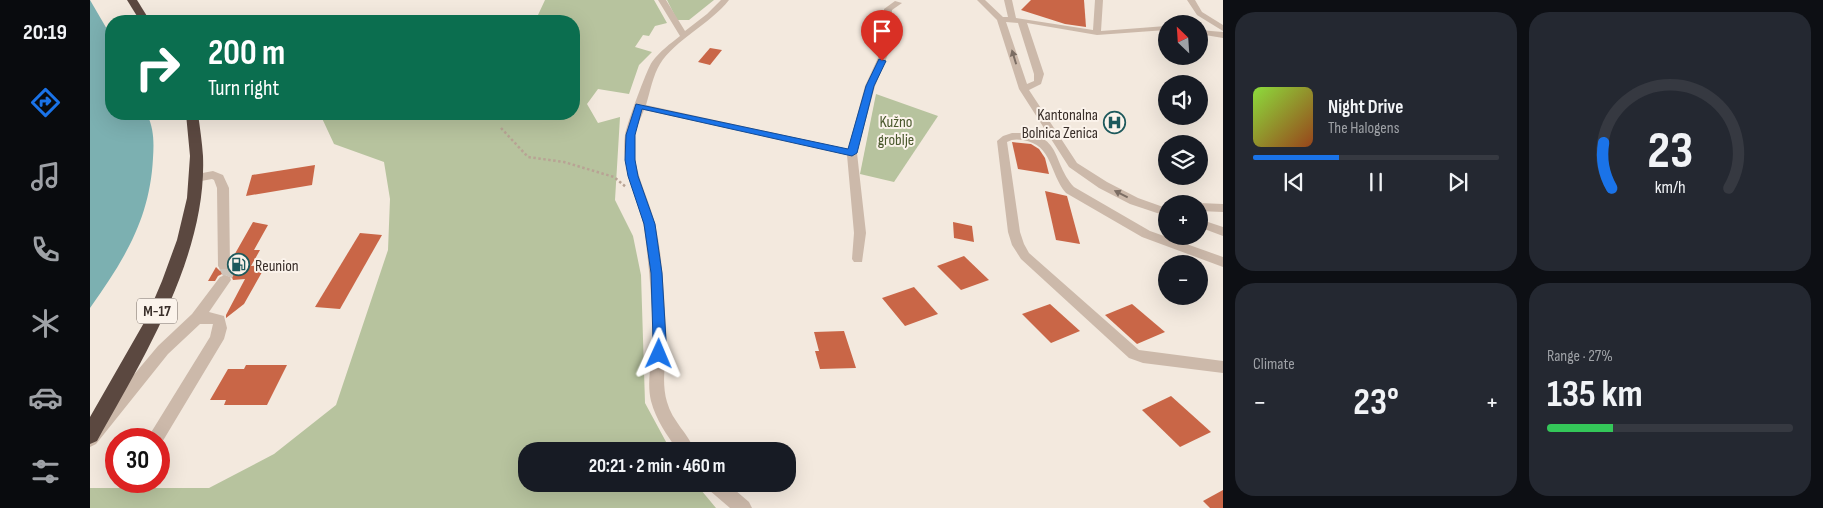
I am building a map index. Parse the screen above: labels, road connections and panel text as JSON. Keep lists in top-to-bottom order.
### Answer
{
  "streets": {
    "highway": ["M-17"]
  },
  "parks": ["Kužno groblje"],
  "places": {
    "hospital": ["Kantonalna Bolnica Zenica"],
    "fuel station": ["Reunion"]
  },
  "north": "top left",
  "page": {
    "tabs": "20:19",
    "map_buttons": ["+", "−"],
    "turn": ["200 m", "Turn right"],
    "song": ["Night Drive", "The Halogens"],
    "tile": [
      "Climate",
      ["Range · 27%", "135 km"]
    ],
    "heat": ["−", "23°", "+"],
    "limit": "30",
    "trip": "20:21 · 2 min · 460 m",
    "gauge": ["23", "km/h"]
  }
}
